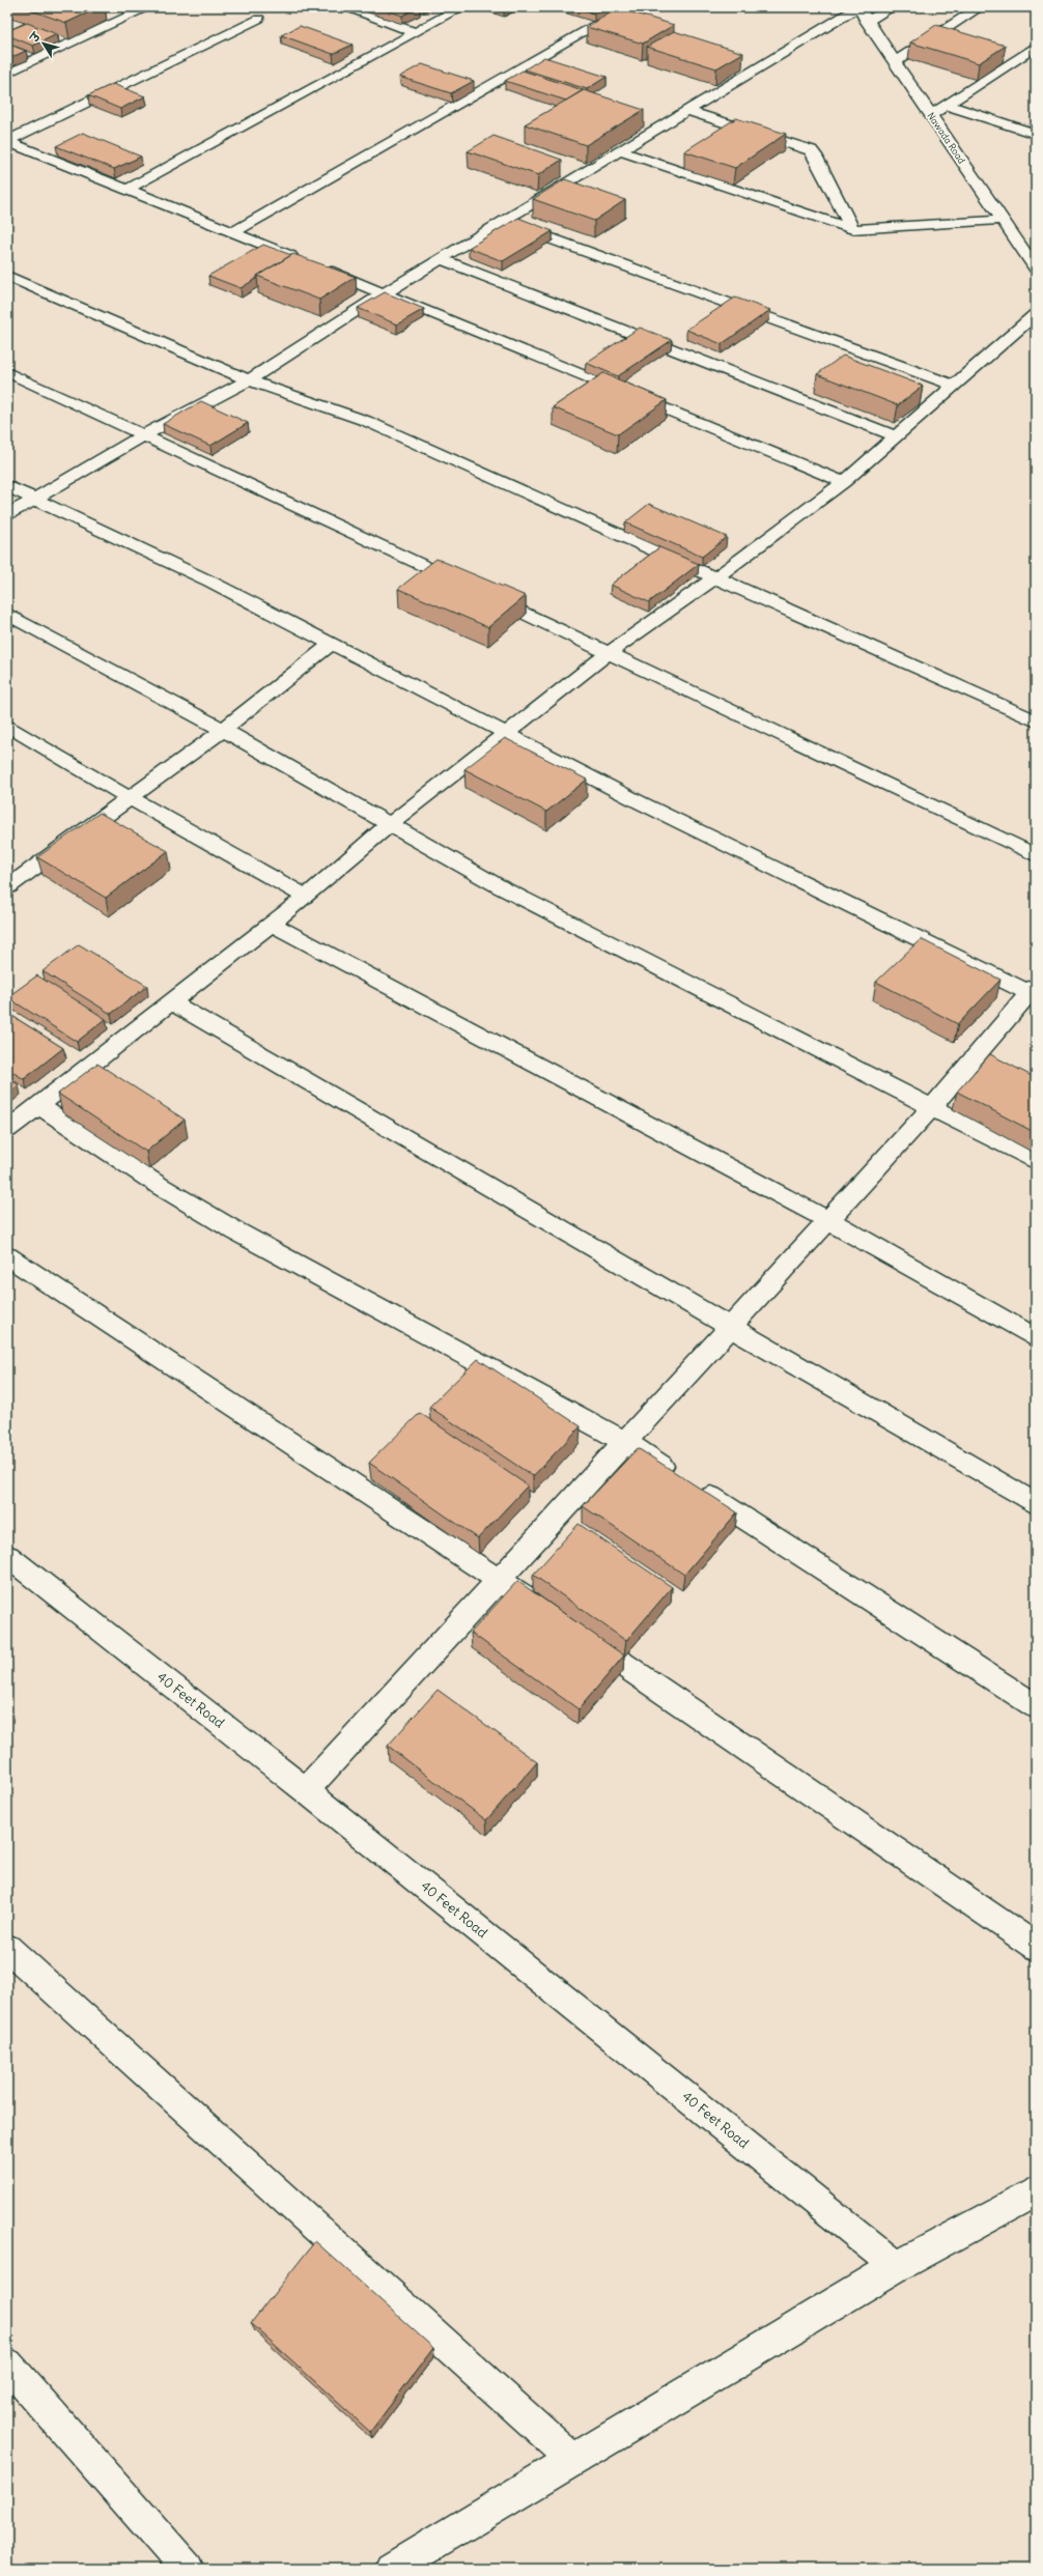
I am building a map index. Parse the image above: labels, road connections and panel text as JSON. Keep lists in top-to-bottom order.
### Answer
{
  "streets": {
    "street": ["Nawada Road", "40 Feet Road"]
  },
  "north": "top left"
}
